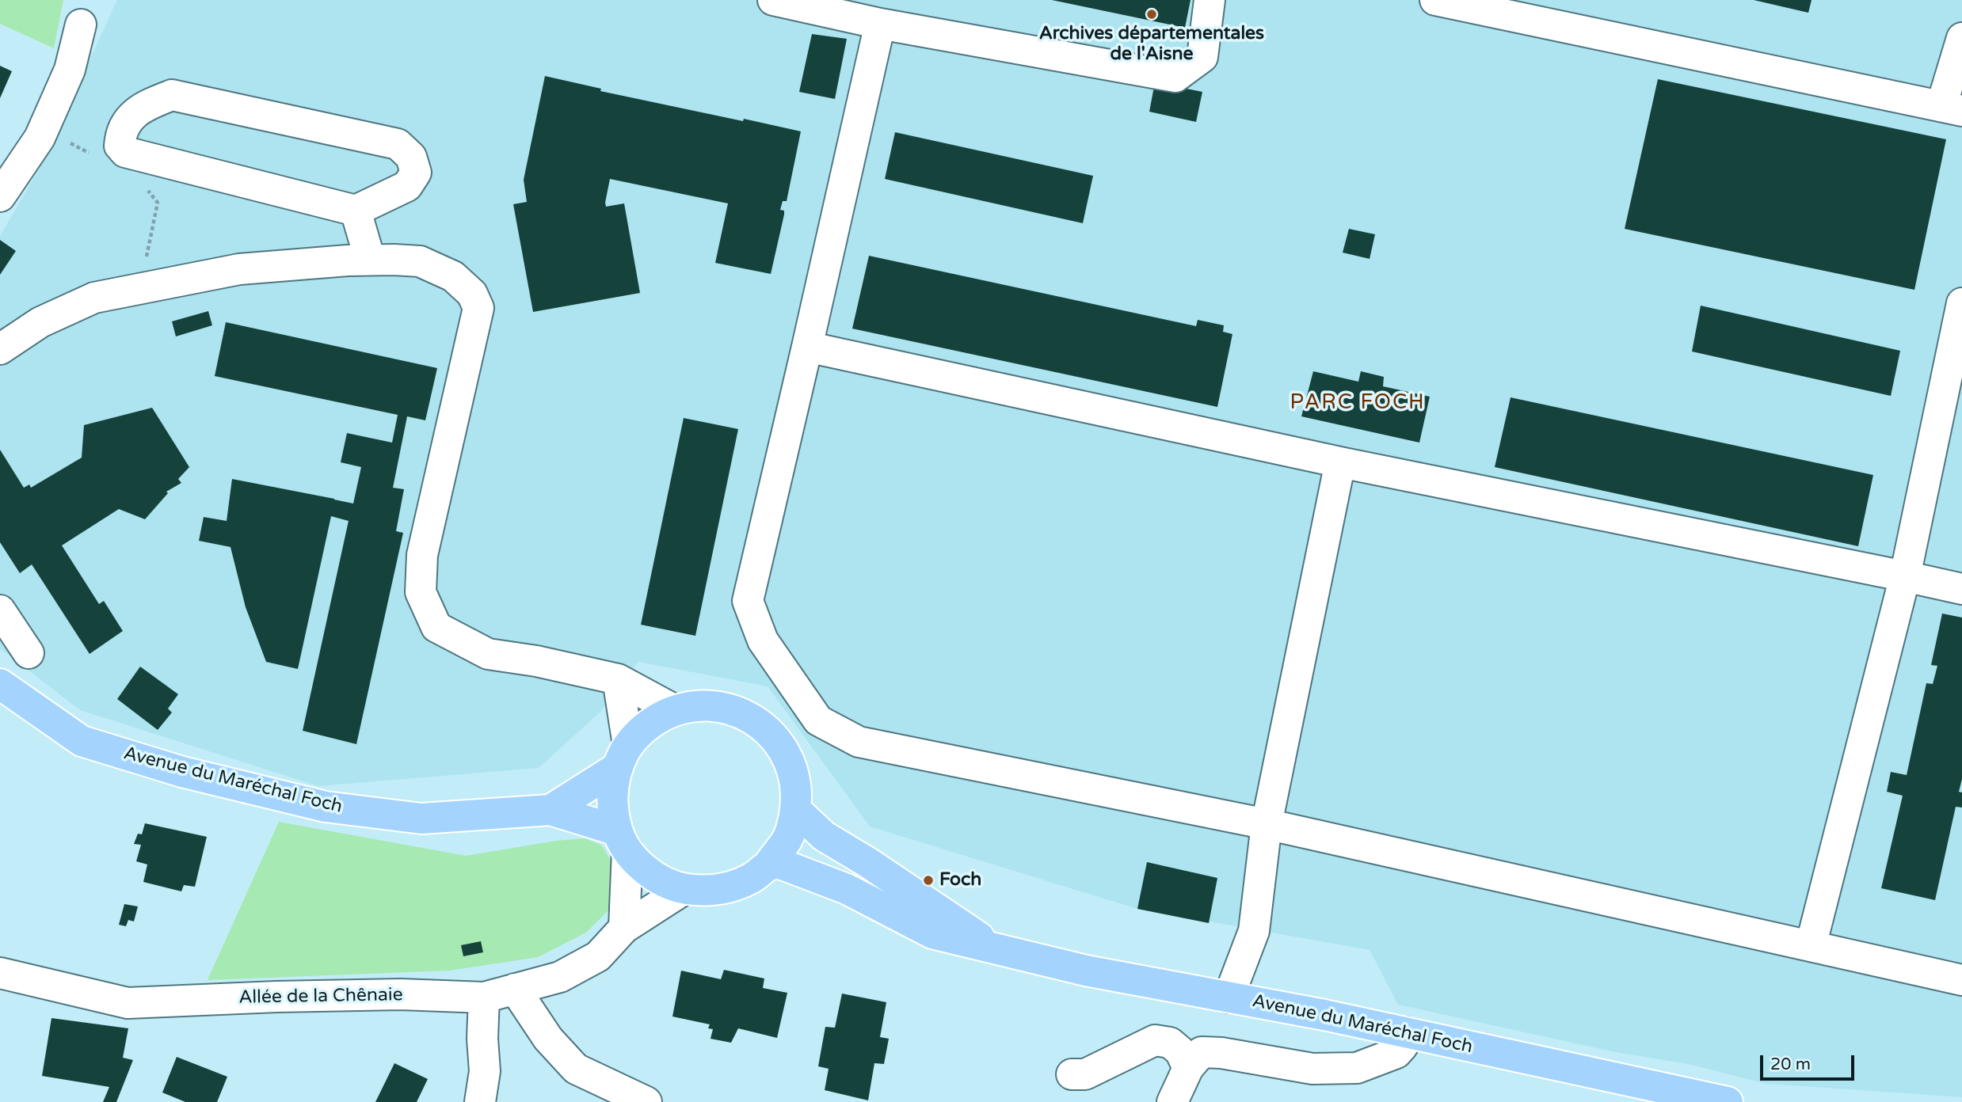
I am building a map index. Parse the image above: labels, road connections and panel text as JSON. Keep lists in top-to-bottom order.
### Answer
{
  "streets": {
    "main road": ["Avenue du Maréchal Foch"],
    "street": ["Allée de la Chênaie"]
  },
  "crossings": [
    ["Avenue du Maréchal Foch", "Allée de la Chênaie"]
  ],
  "districts": ["PARC FOCH"],
  "places": ["Archives départementales de l'Aisne", "Foch"],
  "scale_bar": "20 m"
}
